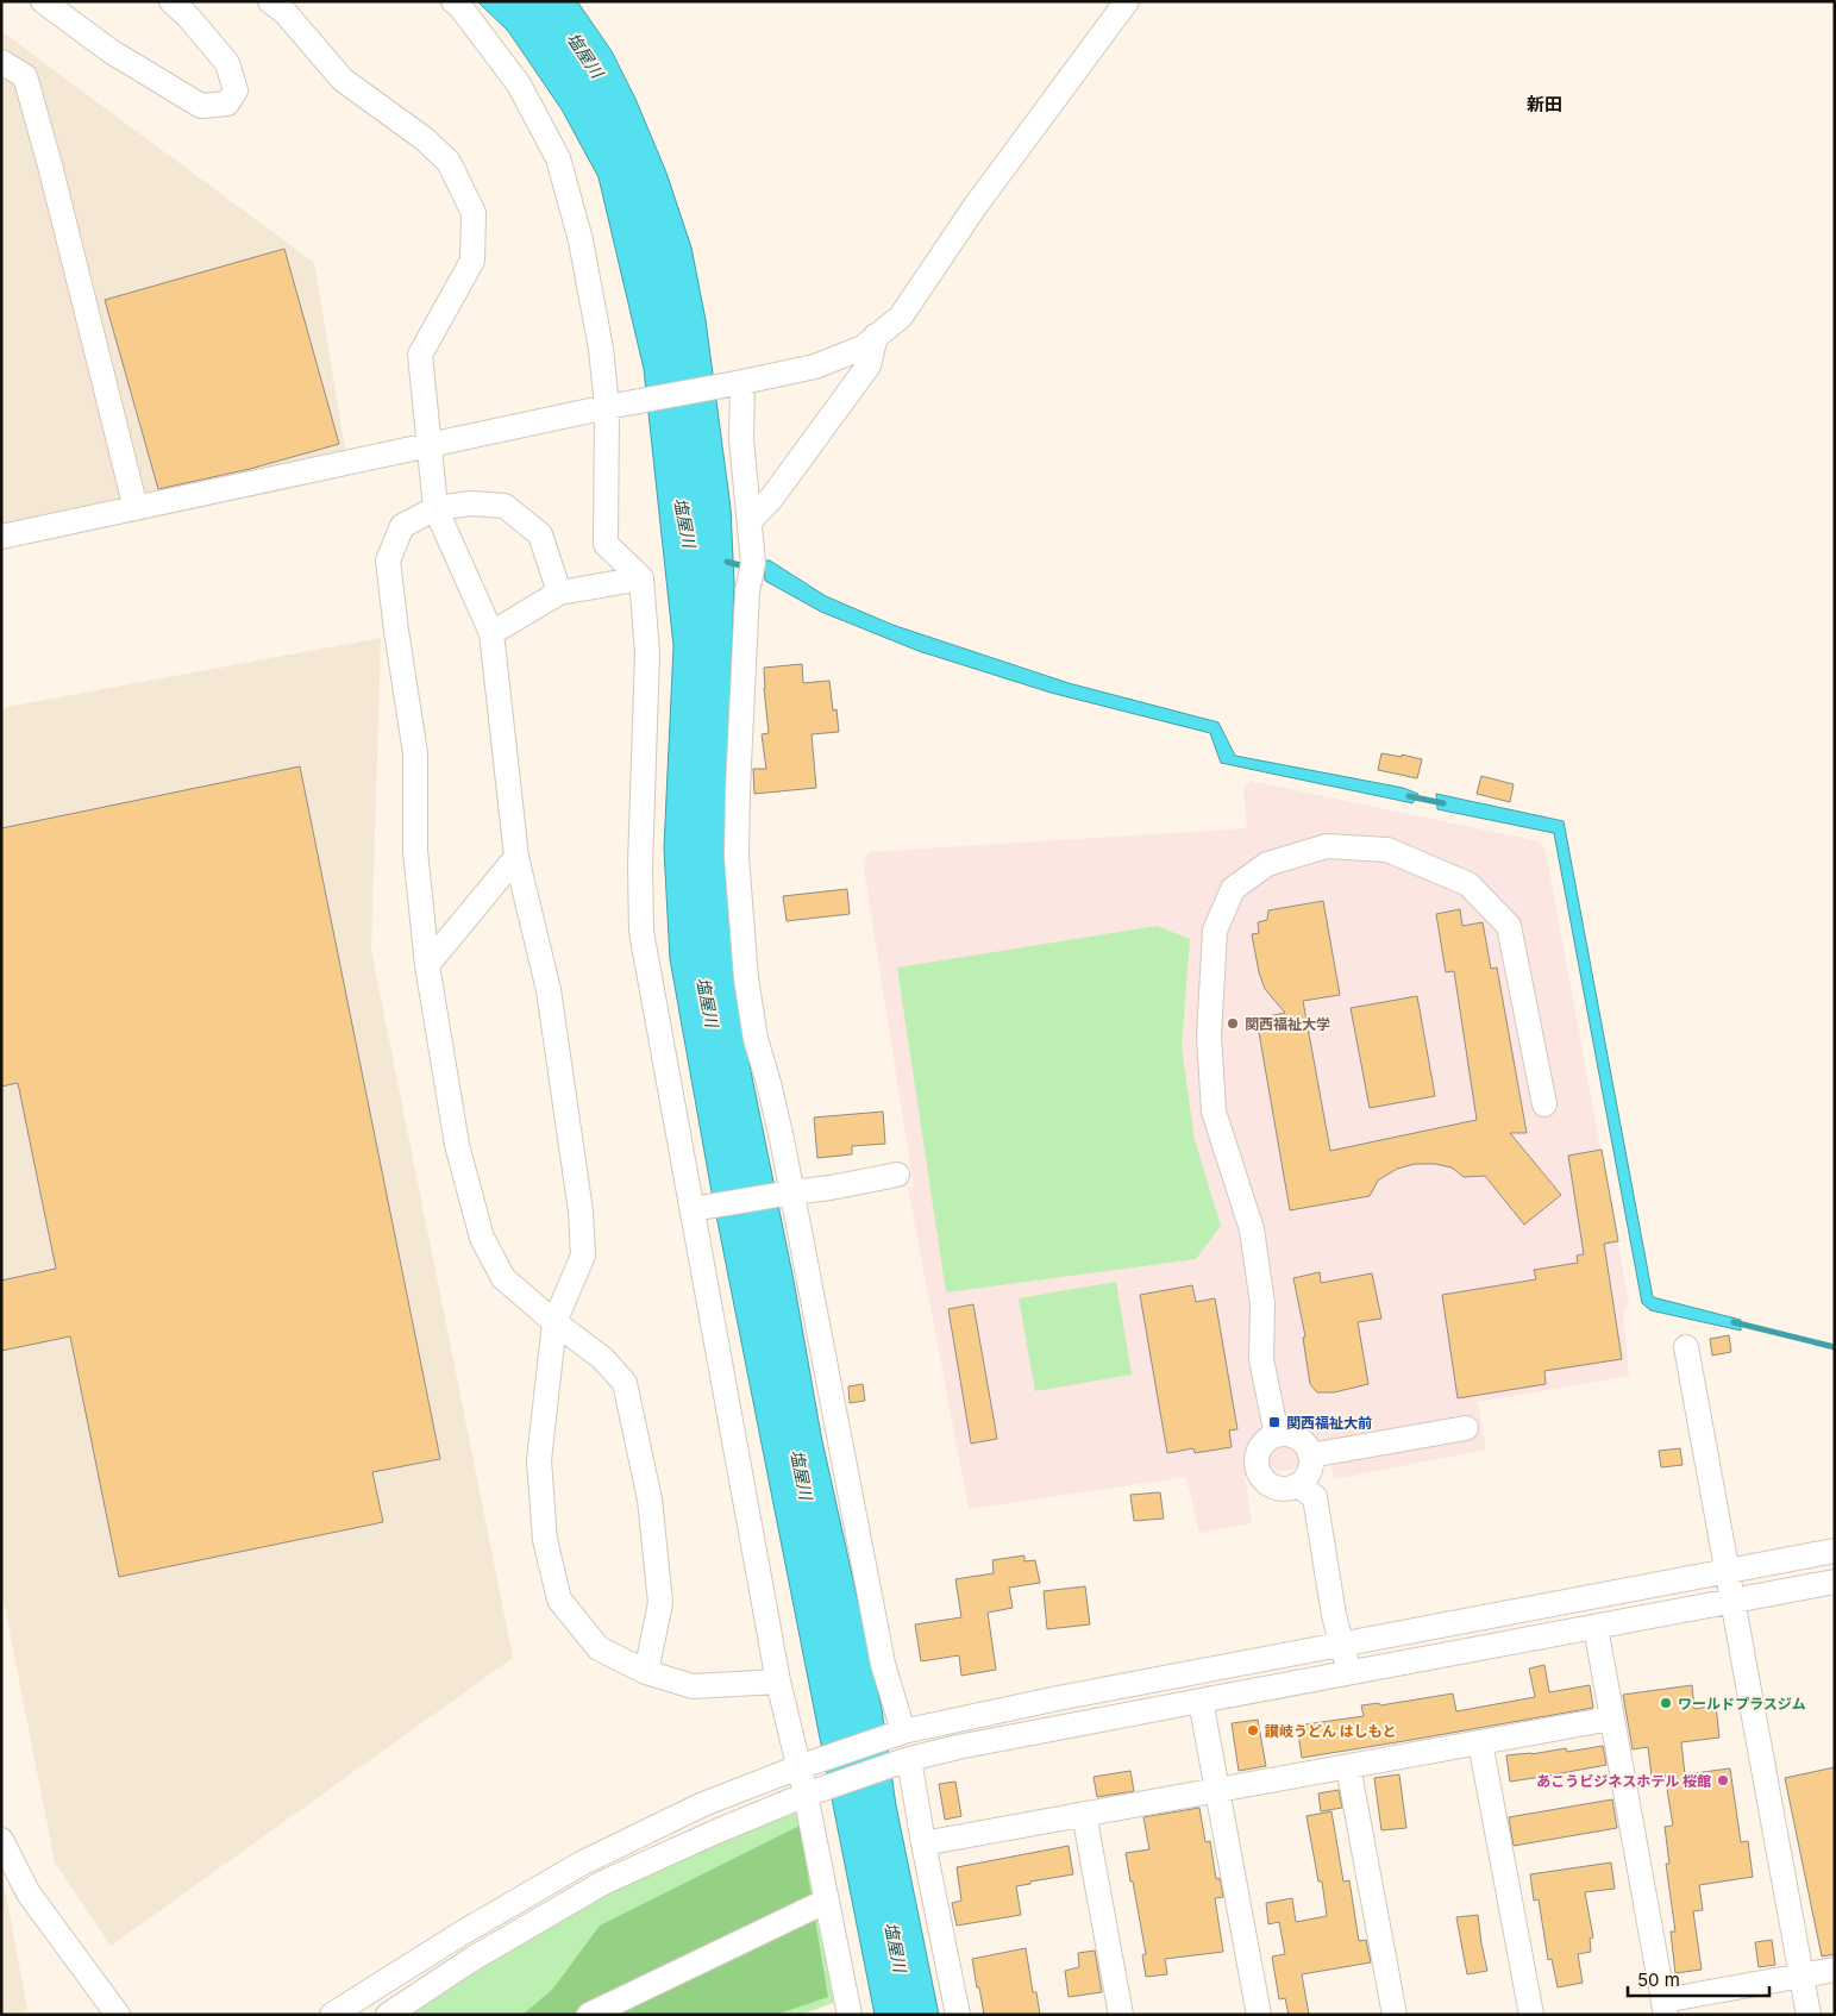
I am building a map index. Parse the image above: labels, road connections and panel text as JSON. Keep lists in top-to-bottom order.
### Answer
{
  "districts": ["新田"],
  "water": ["塩屋川"],
  "places": {
    "other": [
      "関西福祉大学",
      "ワールドプラスジム",
      "讃岐うどん はしもと",
      "あこうビジネスホテル 桜館"
    ],
    "transit": ["関西福祉大前"]
  },
  "scale_bar": "50 m"
}
